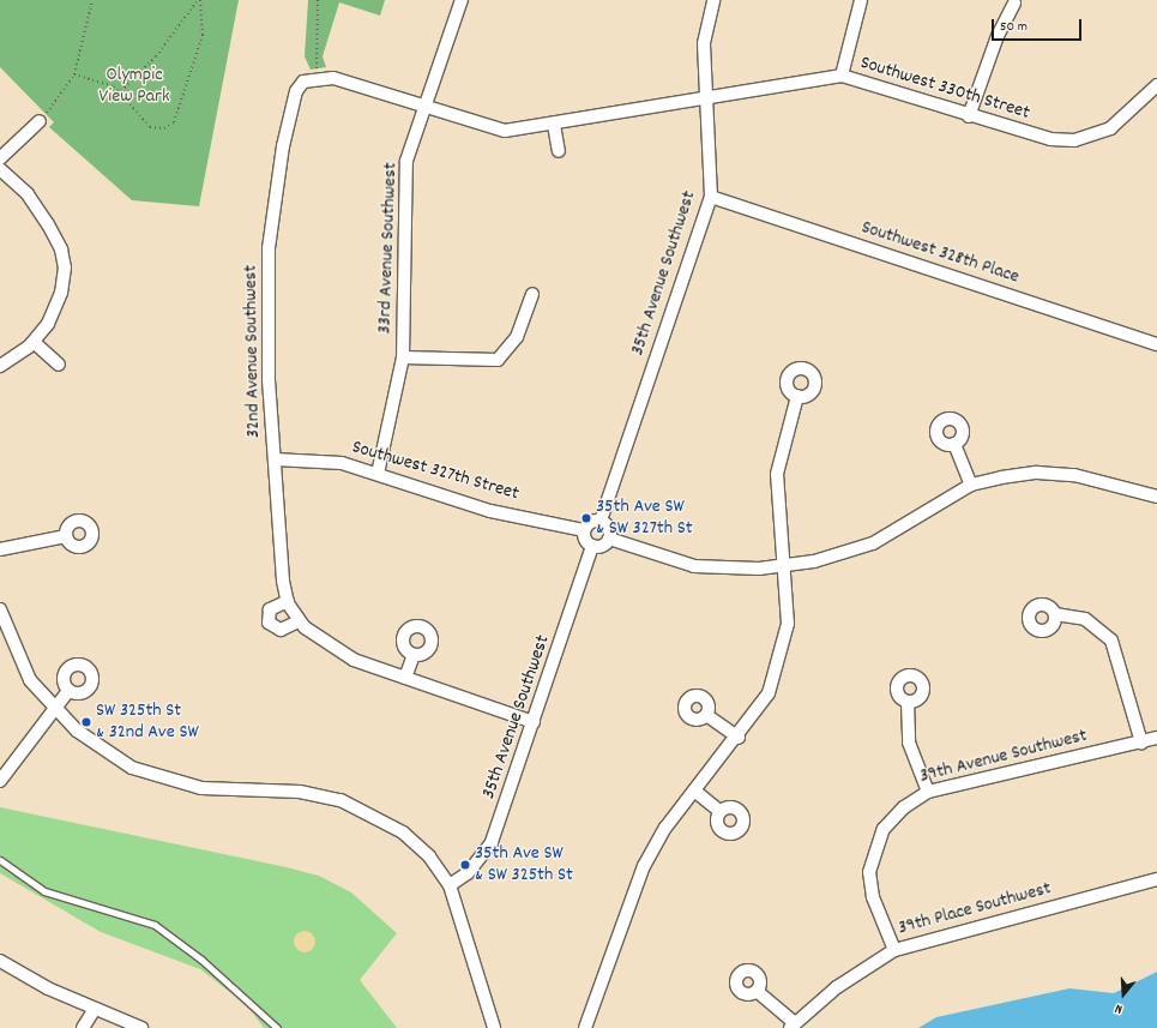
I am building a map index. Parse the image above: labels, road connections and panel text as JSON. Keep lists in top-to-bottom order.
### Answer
{
  "streets": {
    "street": [
      "Southwest 330th Street",
      "33rd Avenue Southwest",
      "Southwest 328th Place",
      "35th Avenue Southwest",
      "32nd Avenue Southwest",
      "Southwest 327th Street",
      "39th Avenue Southwest",
      "39th Place Southwest"
    ]
  },
  "crossings": [
    ["Southwest 330th Street", "33rd Avenue Southwest"],
    ["Southwest 330th Street", "35th Avenue Southwest"],
    ["Southwest 330th Street", "32nd Avenue Southwest"],
    ["33rd Avenue Southwest", "Southwest 327th Street"],
    ["Southwest 328th Place", "35th Avenue Southwest"],
    ["35th Avenue Southwest", "Southwest 327th Street"],
    ["32nd Avenue Southwest", "Southwest 327th Street"],
    ["39th Avenue Southwest", "39th Place Southwest"]
  ],
  "parks": ["Olympic View Park"],
  "places": ["35th Ave SW & SW 327th St", "SW 325th St & 32nd Ave SW", "35th Ave SW & SW 325th St"],
  "scale_bar": "50 m",
  "north": "bottom"
}
